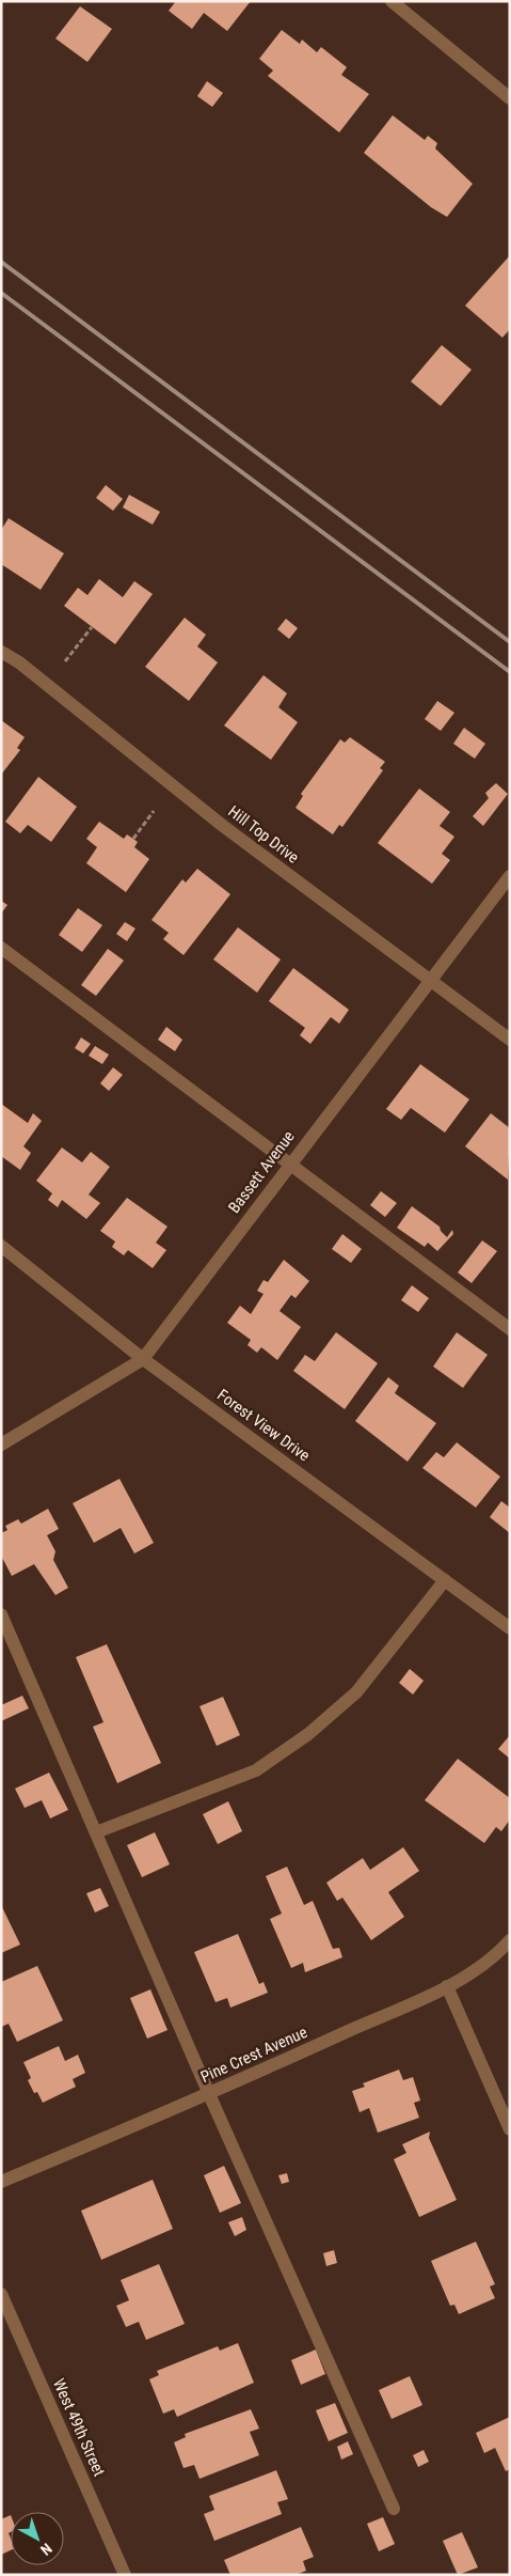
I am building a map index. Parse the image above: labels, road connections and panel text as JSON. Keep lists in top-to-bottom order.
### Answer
{
  "streets": {
    "street": [
      "Hill Top Drive",
      "Bassett Avenue",
      "Forest View Drive",
      "Pine Crest Avenue",
      "West 49th Street"
    ]
  },
  "crossings": [
    ["Hill Top Drive", "Bassett Avenue"],
    ["Bassett Avenue", "Forest View Drive"]
  ],
  "north": "bottom right"
}
